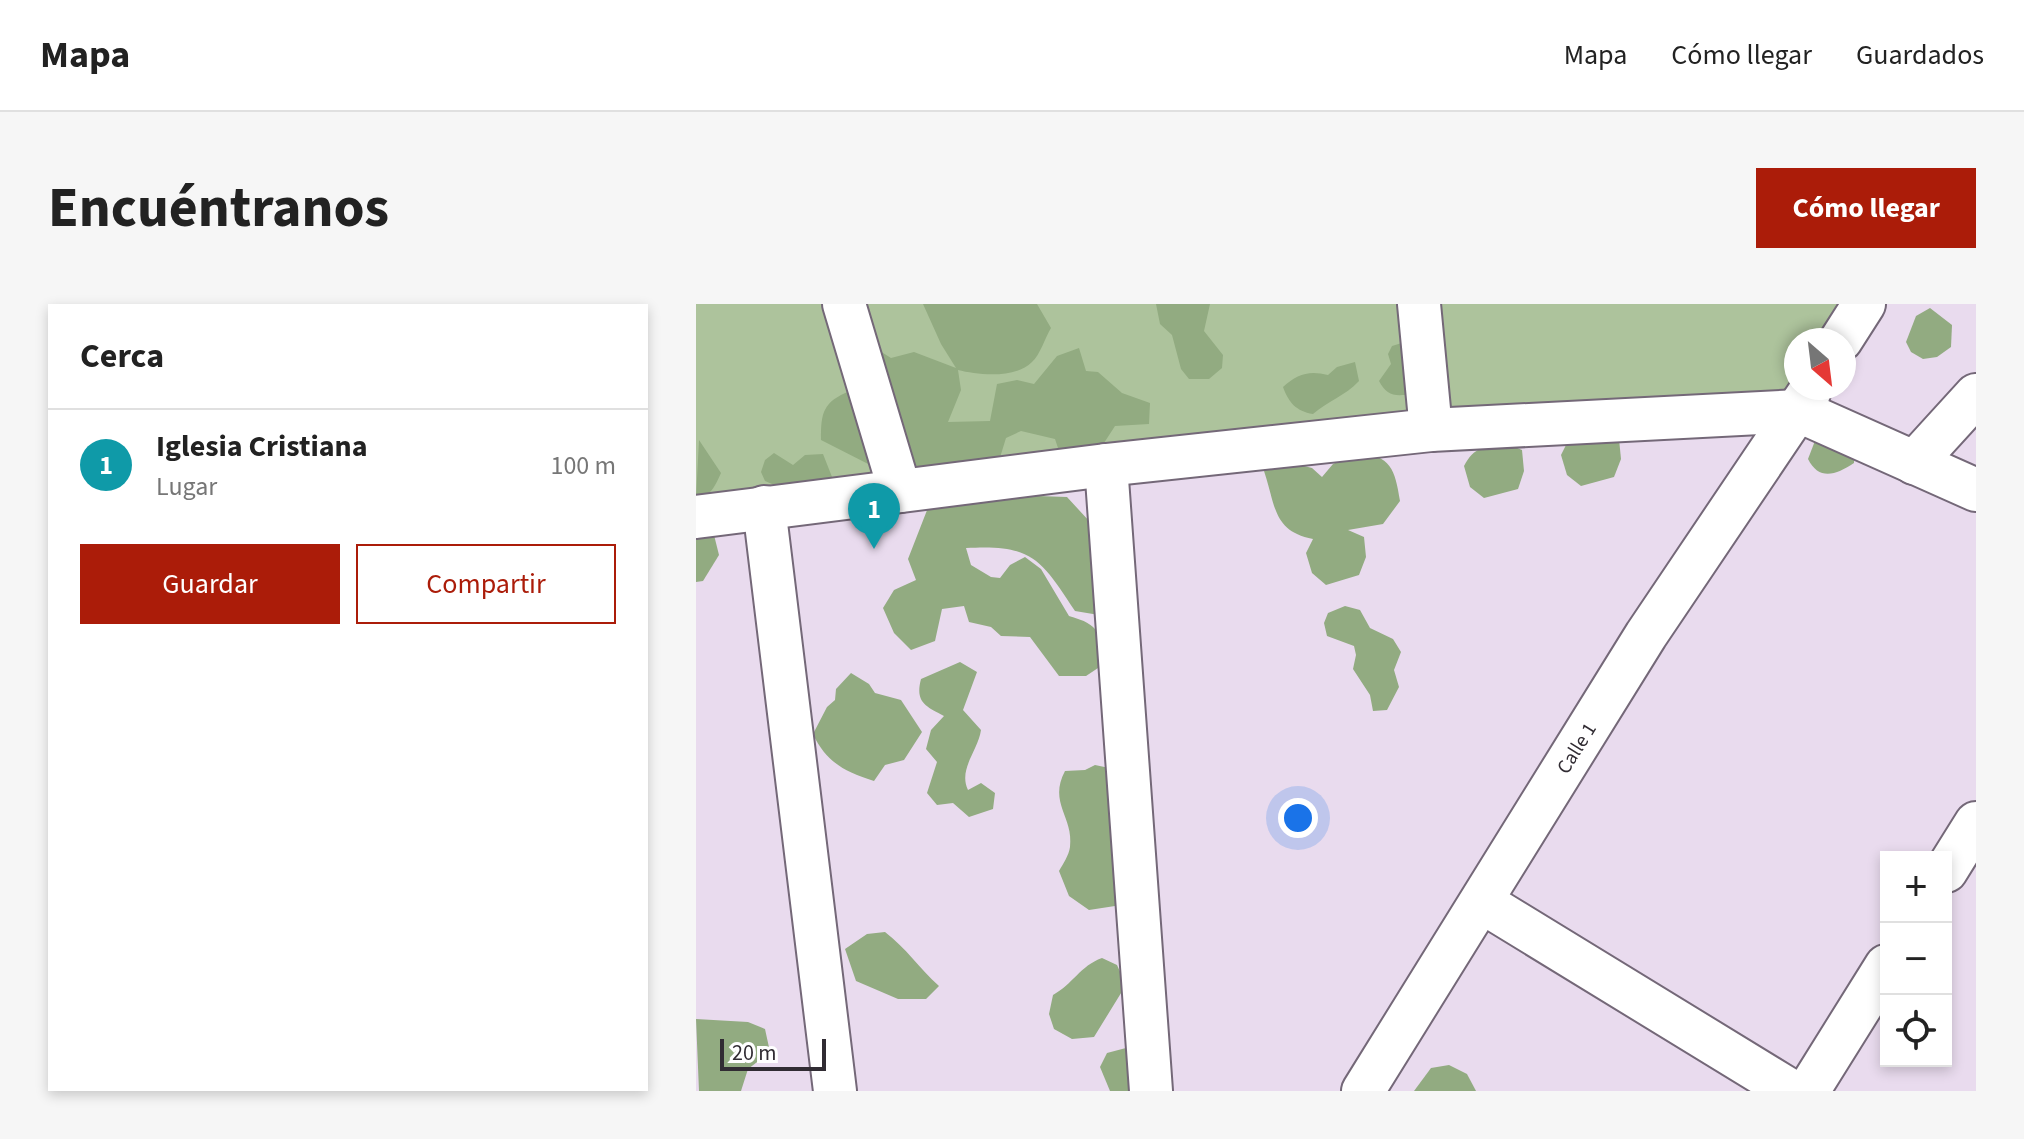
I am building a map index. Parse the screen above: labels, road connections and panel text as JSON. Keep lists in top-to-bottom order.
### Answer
{
  "streets": {
    "street": ["Calle 1"]
  },
  "scale_bar": "20 m",
  "north": "bottom right",
  "page": {
    "header": "Mapa",
    "nav": ["Mapa", "Cómo llegar", "Guardados"],
    "buttons": [
      "Cómo llegar",
      ["Guardar", "Compartir"]
    ],
    "title": "Encuéntranos",
    "heading": "Cerca",
    "list": [
      {
        "mark": "1",
        "name": "Iglesia Cristiana",
        "note": "Lugar",
        "value": "100 m"
      }
    ],
    "pins": "1",
    "map_buttons": ["+", "−"],
    "scale": "20 m"
  }
}
